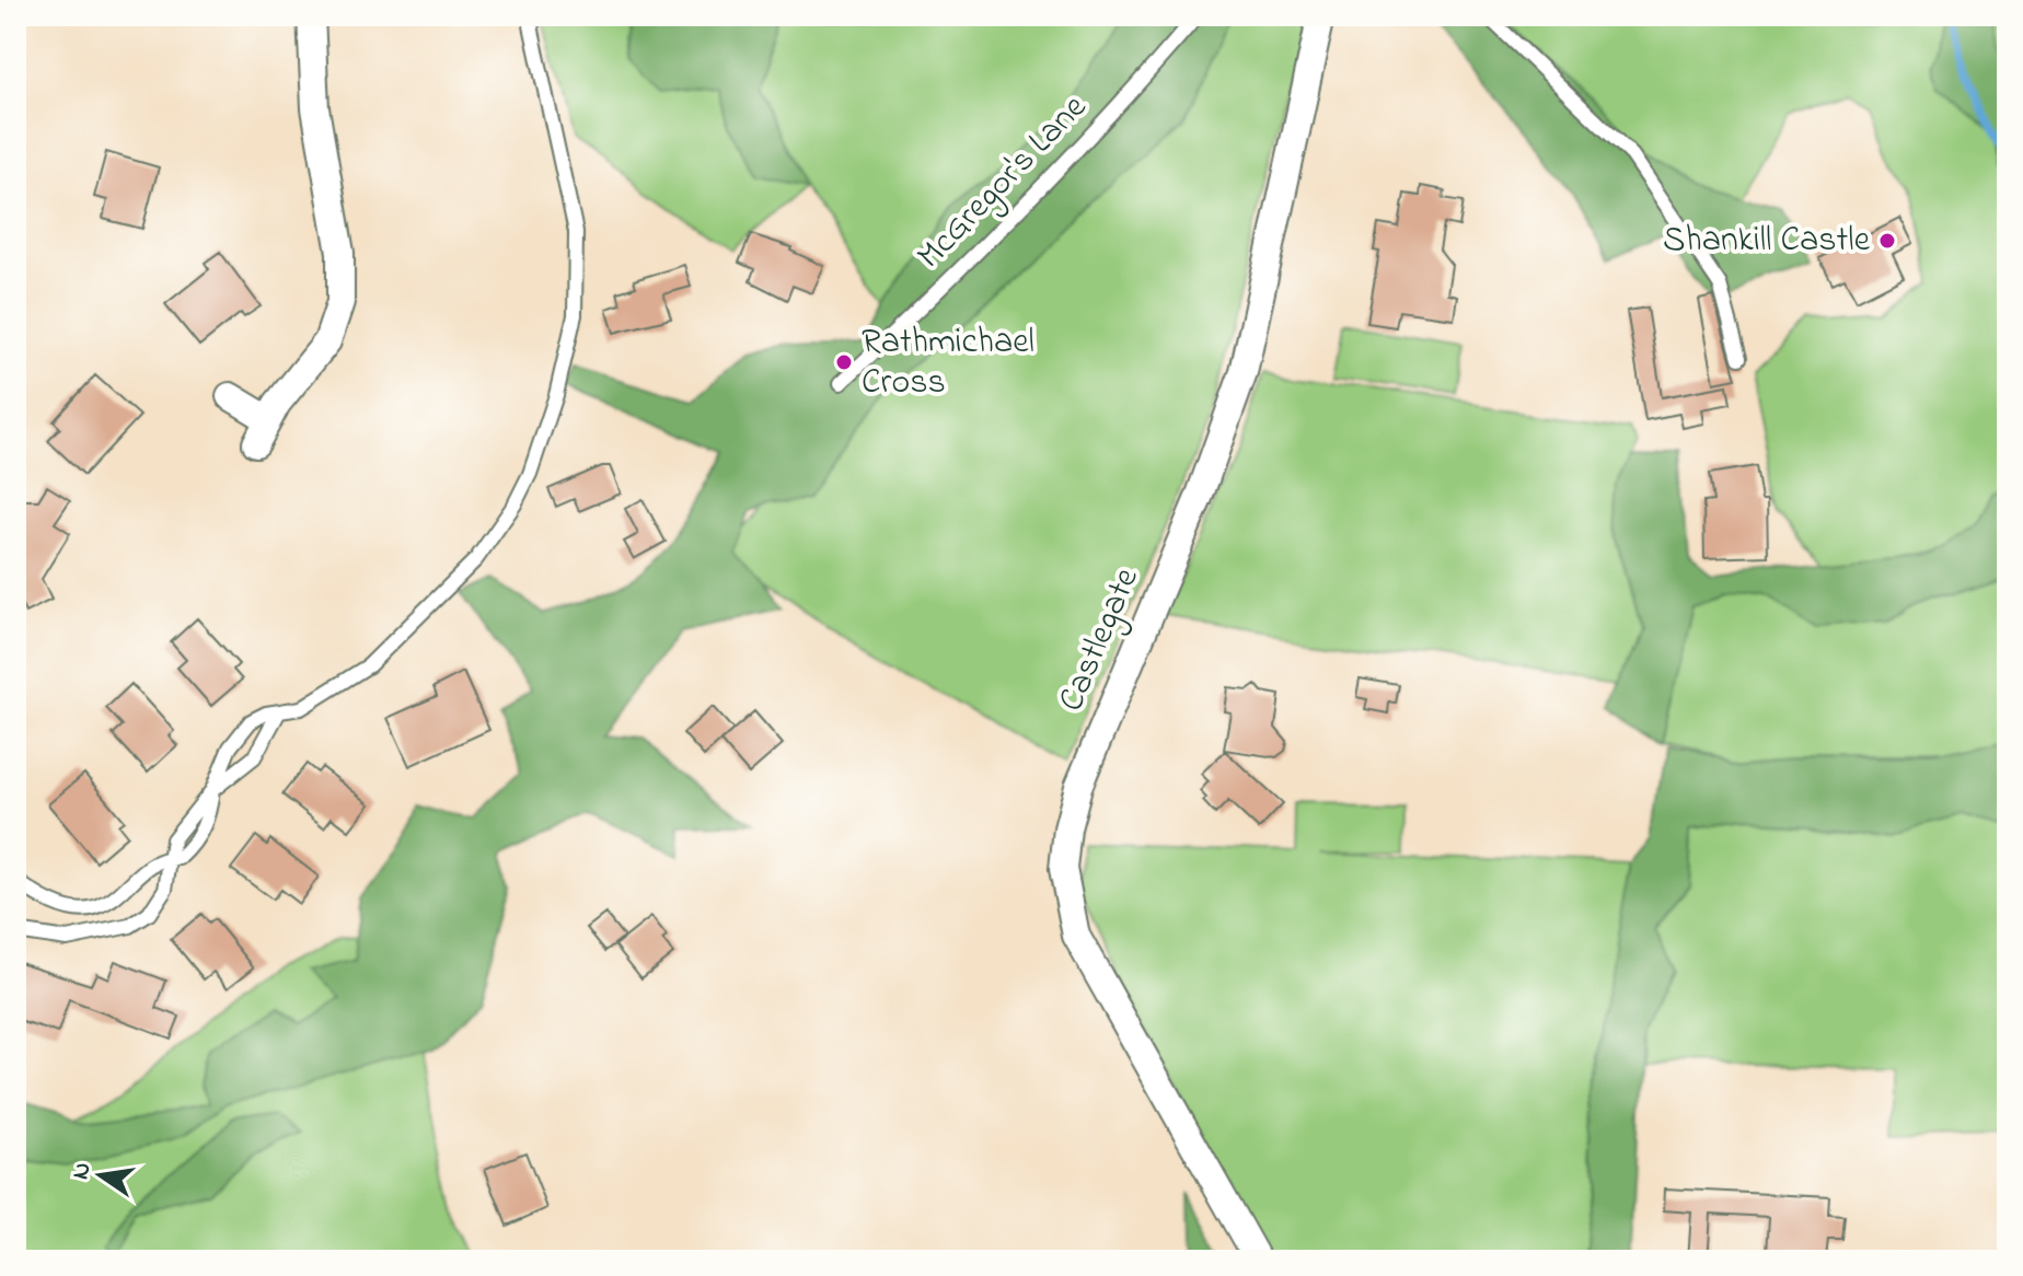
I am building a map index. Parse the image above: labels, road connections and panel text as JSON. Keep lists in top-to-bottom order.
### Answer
{
  "streets": {
    "street": ["Castlegate"],
    "lane": ["McGregor's Lane"]
  },
  "places": ["Shankill Castle", "Rathmichael Cross"],
  "north": "left"
}
